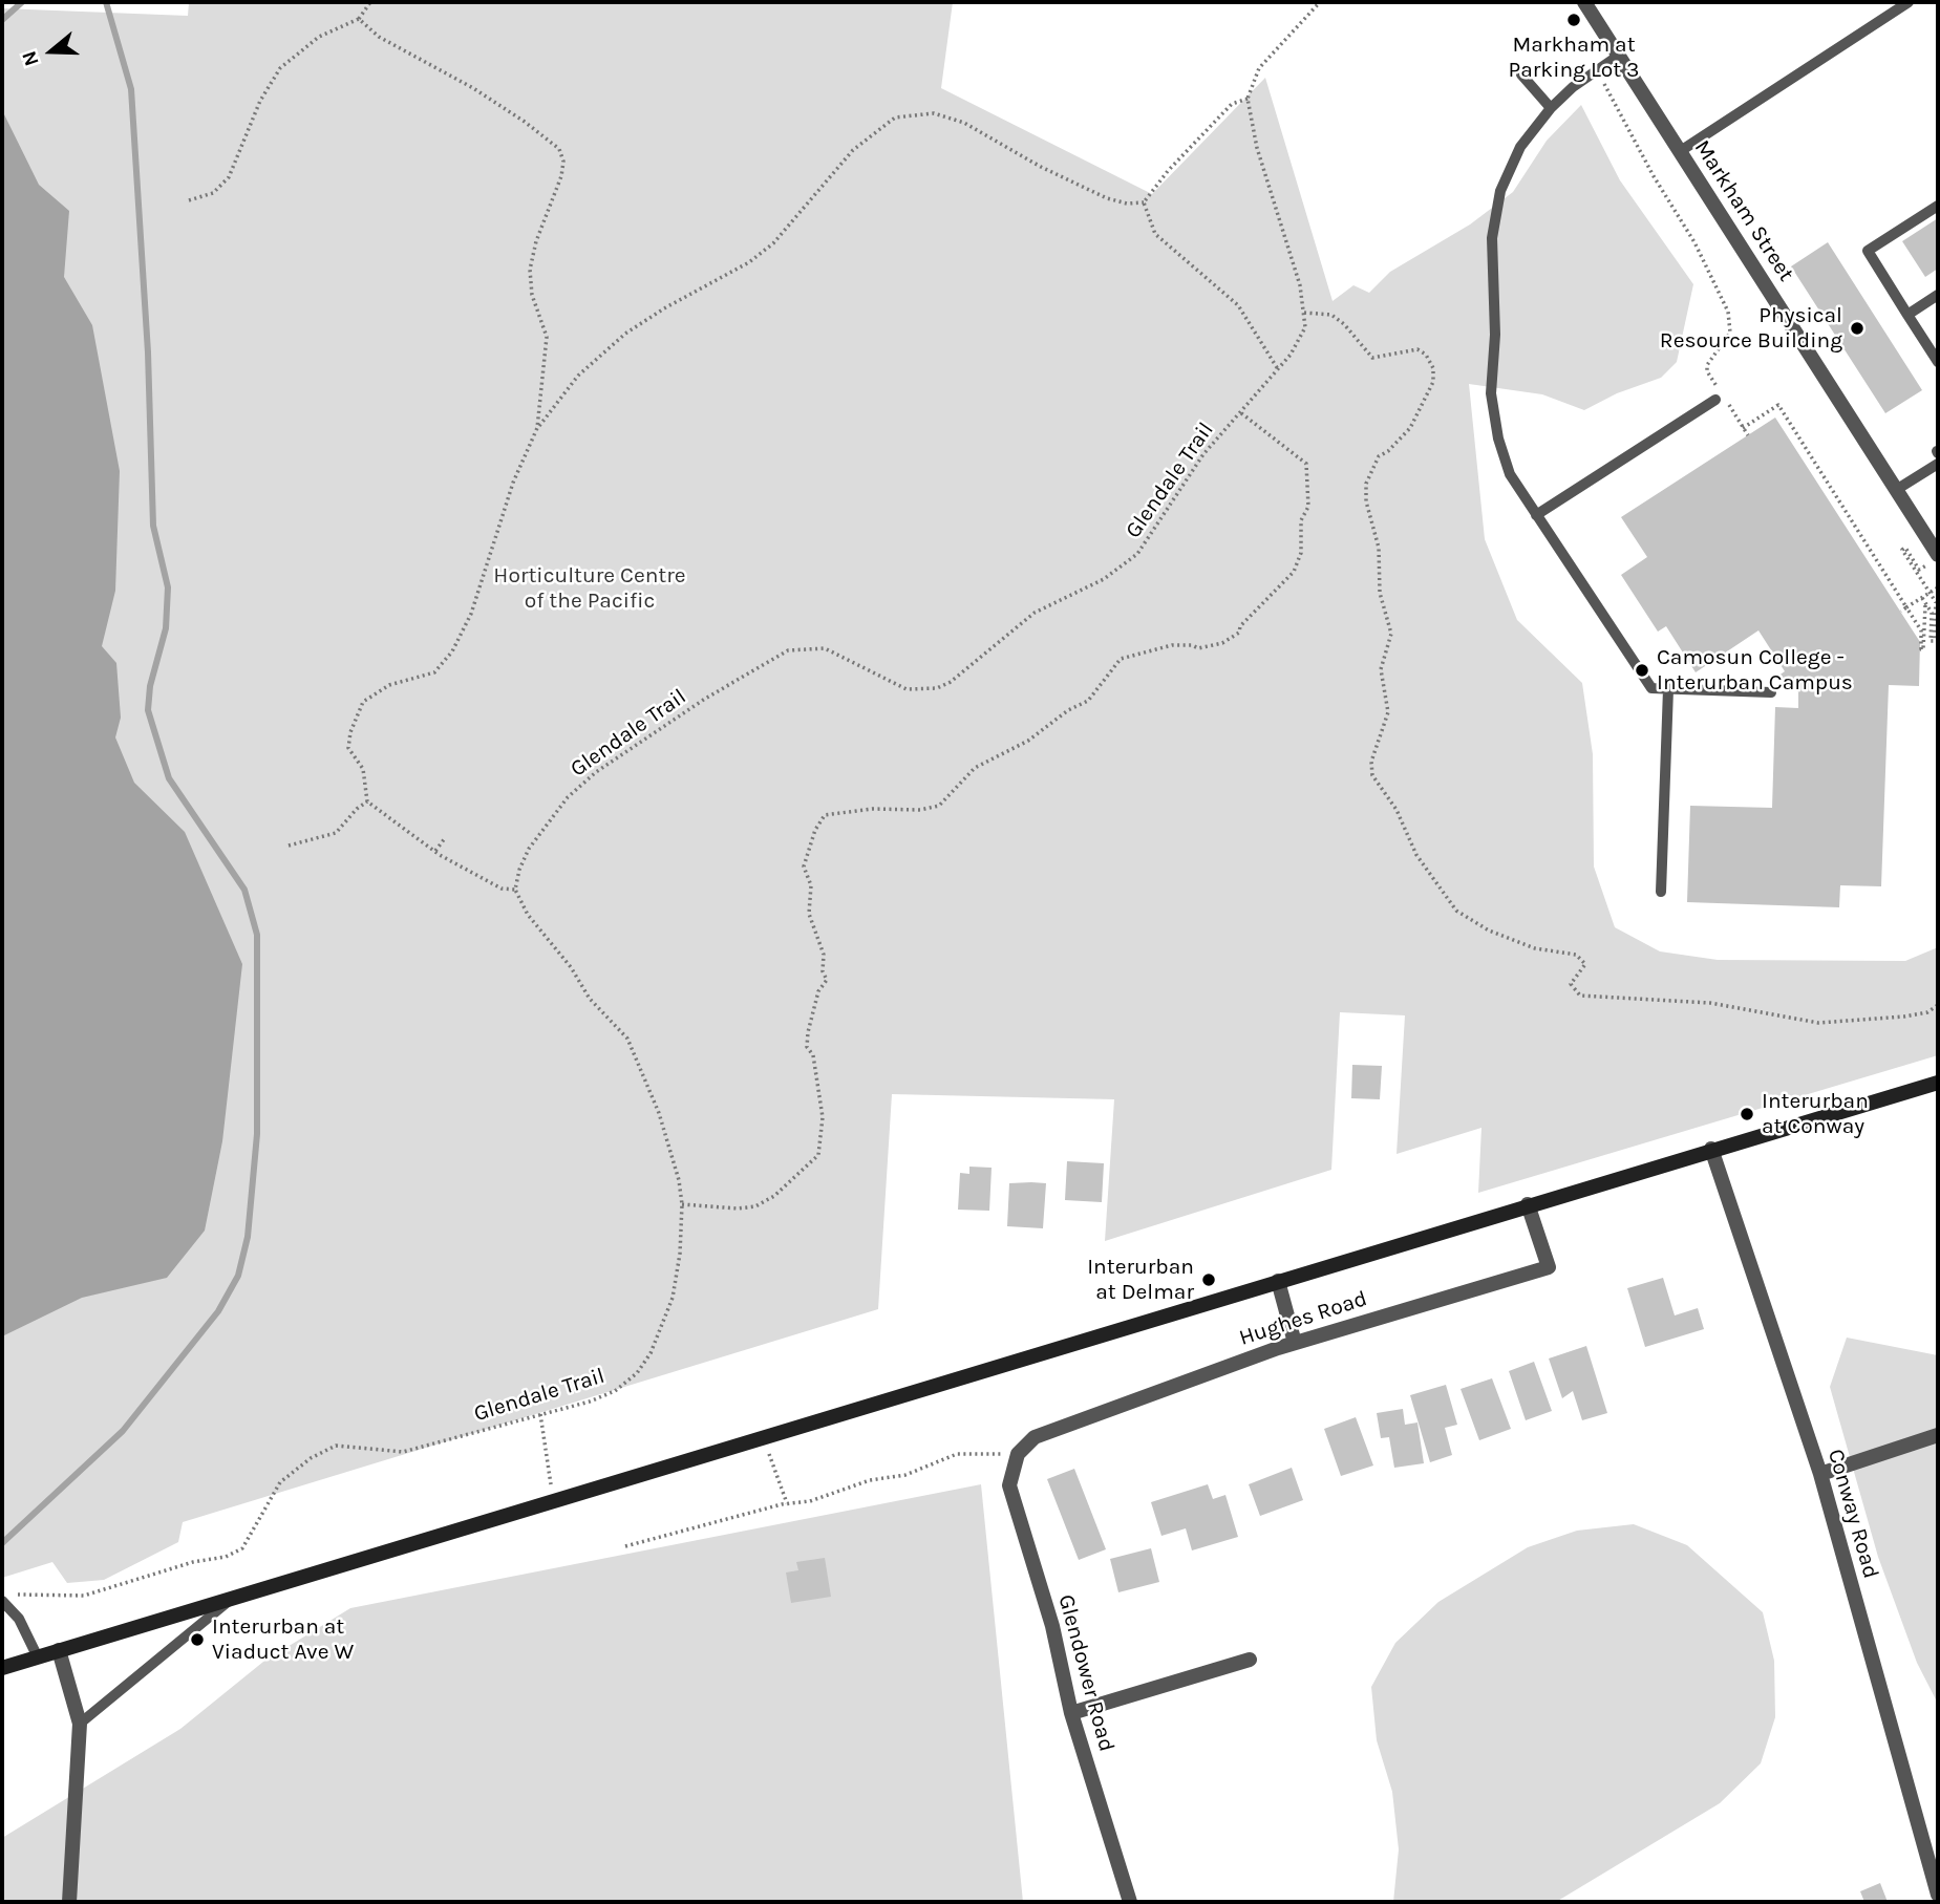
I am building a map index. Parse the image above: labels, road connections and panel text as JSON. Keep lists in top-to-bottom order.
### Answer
{
  "streets": {
    "street": [
      "Markham Street",
      "Hughes Road",
      "Conway Road",
      "Glendower Road"
    ],
    "path": ["Glendale Trail"]
  },
  "crossings": [
    ["Hughes Road", "Glendower Road"]
  ],
  "parks": ["Horticulture Centre of the Pacific"],
  "places": [
    "Markham at Parking Lot 3",
    "Physical Resource Building",
    "Camosun College - Interurban Campus",
    "Interurban at Conway",
    "Interurban at Delmar",
    "Interurban at Viaduct Ave W"
  ],
  "north": "left"
}
